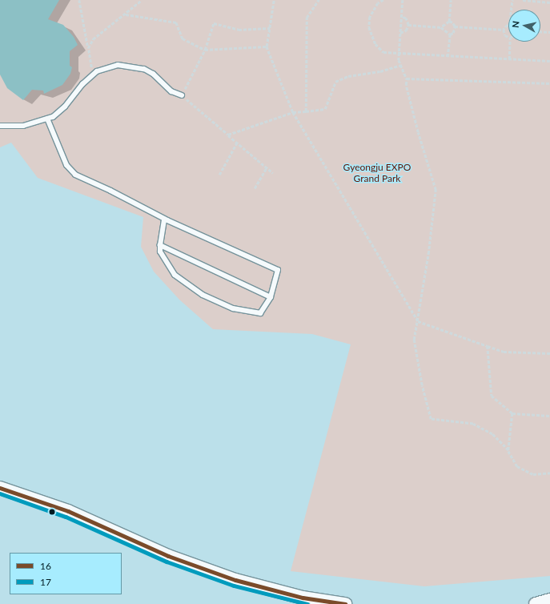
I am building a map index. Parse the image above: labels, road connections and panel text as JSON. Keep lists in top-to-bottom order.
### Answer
{
  "parks": ["Gyeongju EXPO Grand Park"],
  "lines": ["transit line 16", "transit line 17"],
  "legend": ["16", "17"],
  "north": "left"
}
